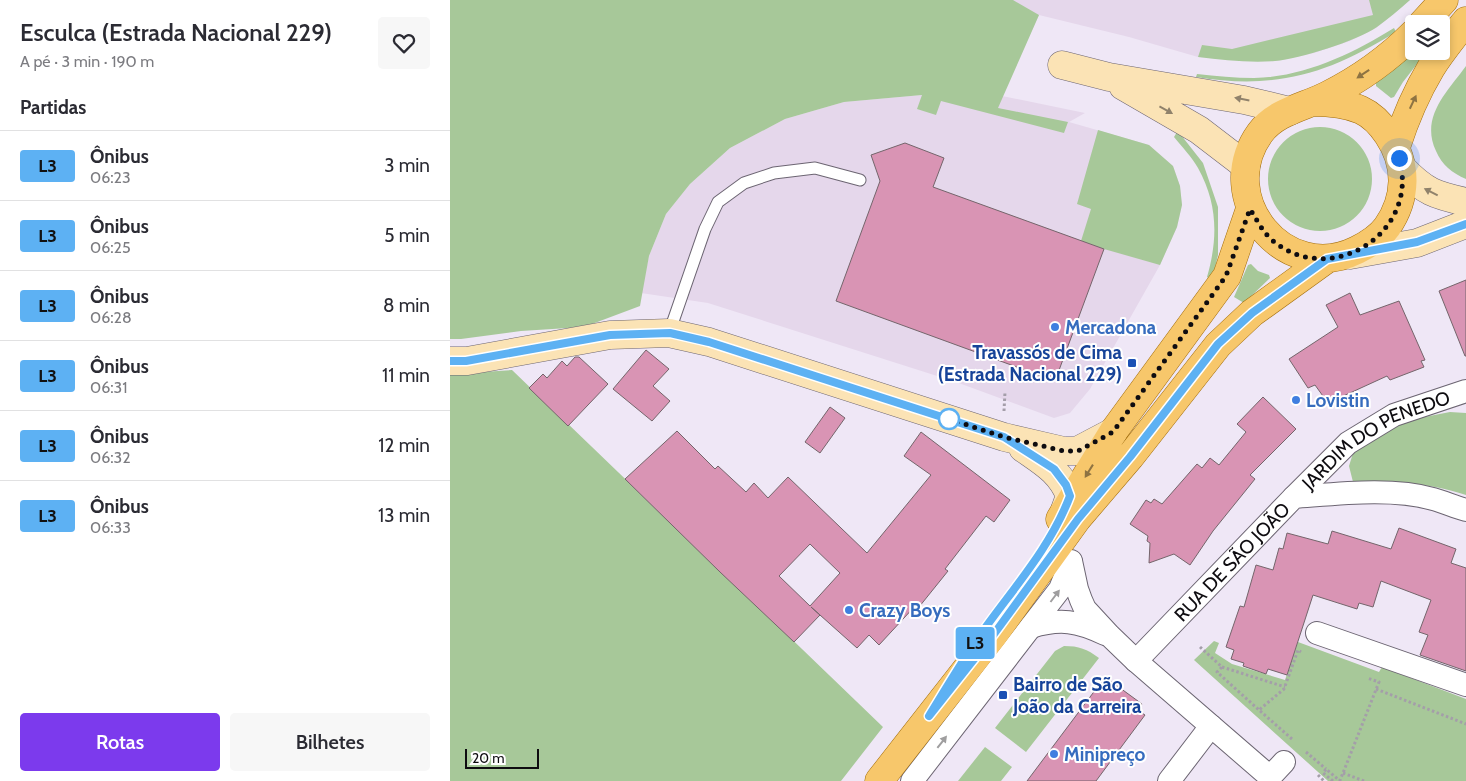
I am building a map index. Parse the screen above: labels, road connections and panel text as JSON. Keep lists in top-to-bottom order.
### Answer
{
  "streets": {
    "street": ["JARDIM DO PENEDO", "RUA DE SÃO JOÃO"]
  },
  "crossings": [
    ["JARDIM DO PENEDO", "RUA DE SÃO JOÃO"]
  ],
  "places": {
    "other": [
      "Mercadona",
      "Lovistin",
      "Crazy Boys",
      "Minipreço"
    ],
    "transit": ["Travassós de Cima (Estrada Nacional 229)", "Bairro de São João da Carreira"]
  },
  "lines": ["bus line L3"],
  "scale_bar": "20 m",
  "page": {
    "heading": [
      ["Esculca (Estrada Nacional 229)", "A pé · 3 min · 190 m"],
      "Partidas"
    ],
    "on_map": "L3",
    "list": [
      {
        "mark": "L3",
        "name": "Ônibus",
        "note": "06:23",
        "value": "3 min"
      },
      {
        "mark": "L3",
        "name": "Ônibus",
        "note": "06:25",
        "value": "5 min"
      },
      {
        "mark": "L3",
        "name": "Ônibus",
        "note": "06:28",
        "value": "8 min"
      },
      {
        "mark": "L3",
        "name": "Ônibus",
        "note": "06:31",
        "value": "11 min"
      },
      {
        "mark": "L3",
        "name": "Ônibus",
        "note": "06:32",
        "value": "12 min"
      },
      {
        "mark": "L3",
        "name": "Ônibus",
        "note": "06:33",
        "value": "13 min"
      }
    ],
    "buttons": ["Rotas", "Bilhetes"],
    "scale": "20 m"
  }
}
